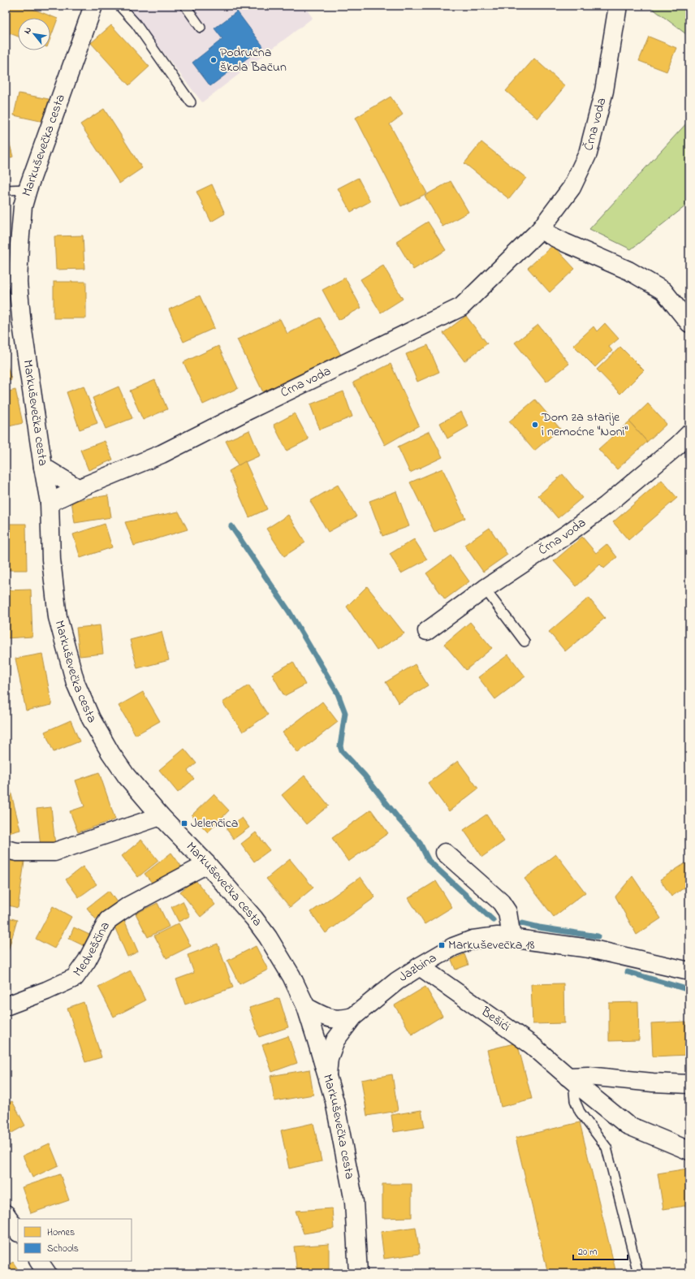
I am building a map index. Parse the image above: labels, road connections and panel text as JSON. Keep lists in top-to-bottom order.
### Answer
{
  "streets": {
    "street": [
      "Črna voda",
      "Markuševečka cesta",
      "Medveščina",
      "Jazbina",
      "Bešići"
    ]
  },
  "crossings": [
    ["Črna voda", "Markuševečka cesta"],
    ["Markuševečka cesta", "Medveščina"],
    ["Markuševečka cesta", "Jazbina"],
    ["Jazbina", "Bešići"]
  ],
  "places": {
    "other": ["Područna škola Bačun", "Dom za starije i nemoćne \"Noni\""],
    "transit": ["Jelenčica", "Markuševečka 18"]
  },
  "legend": ["Homes", "Schools"],
  "scale_bar": "20 m",
  "north": "top left"
}
